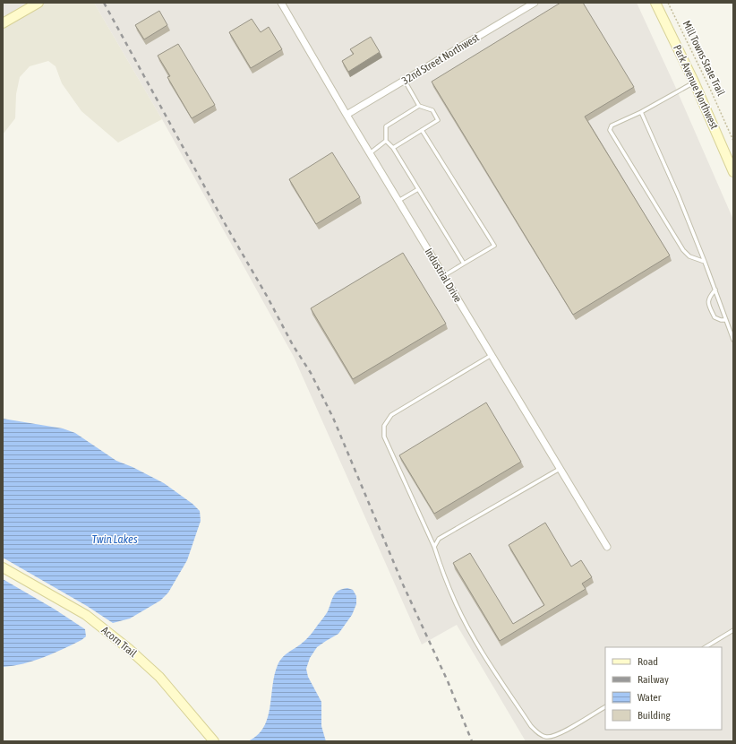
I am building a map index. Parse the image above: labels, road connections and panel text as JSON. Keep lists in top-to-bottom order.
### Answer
{
  "streets": {
    "street": [
      "32nd Street Northwest",
      "Park Avenue Northwest",
      "Industrial Drive",
      "Acorn Trail"
    ],
    "path": ["Mill Towns State Trail"]
  },
  "crossings": [
    ["32nd Street Northwest", "Industrial Drive"]
  ],
  "water": ["Twin Lakes"],
  "legend": [
    "Road",
    "Railway",
    "Water",
    "Building"
  ]
}
